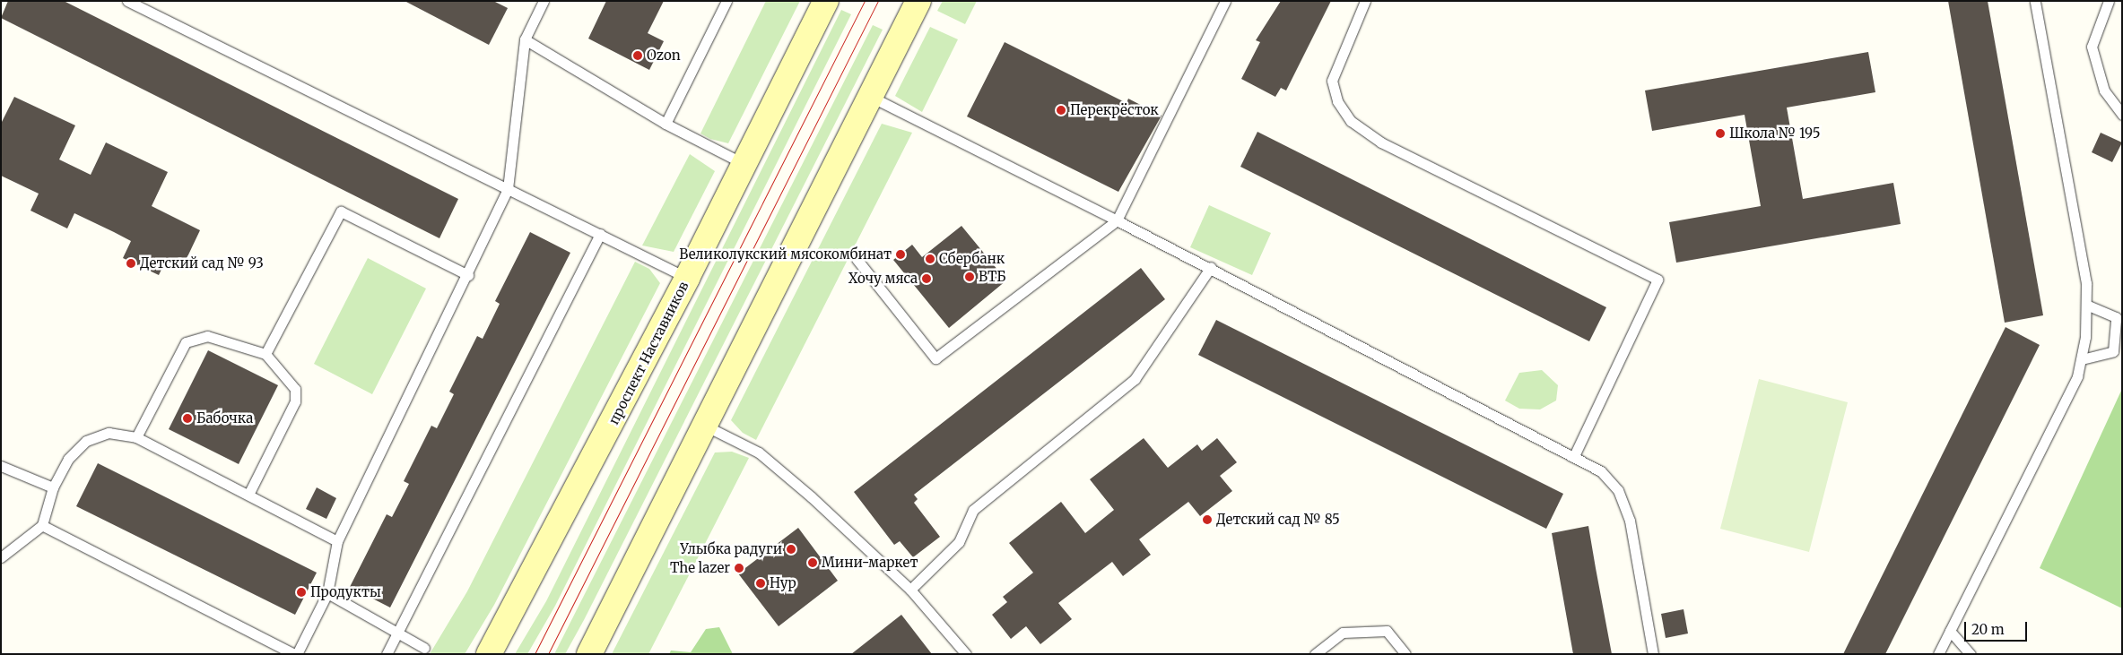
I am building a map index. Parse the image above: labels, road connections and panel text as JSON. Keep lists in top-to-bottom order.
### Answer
{
  "streets": {
    "main road": ["проспект Наставников"]
  },
  "places": [
    "Ozon",
    "Перекрёсток",
    "Школа № 195",
    "Великолукский мясокомбинат",
    "Сбербанк",
    "Детский сад № 93",
    "ВТБ",
    "Хочу мяса",
    "Бабочка",
    "Детский сад № 85",
    "Улыбка радуги",
    "Мини-маркет",
    "The lazer",
    "Нур",
    "Продукты"
  ],
  "scale_bar": "20 m"
}
